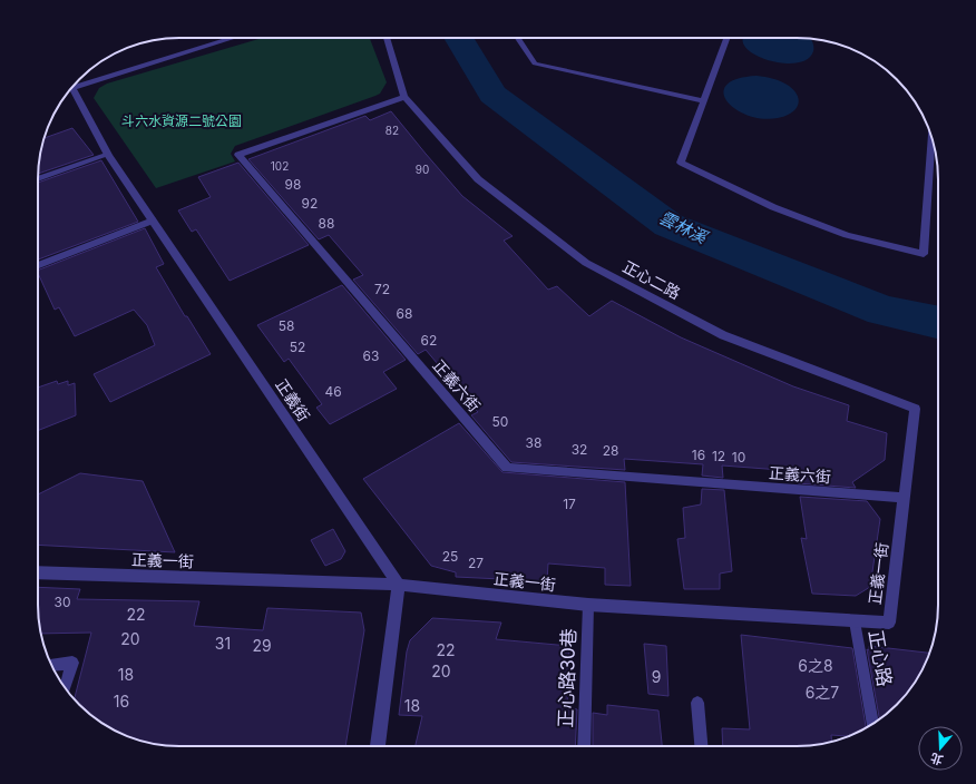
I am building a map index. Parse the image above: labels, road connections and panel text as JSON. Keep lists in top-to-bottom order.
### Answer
{
  "streets": {
    "street": [
      "正心二路",
      "正義六街",
      "正義街",
      "正義一街"
    ],
    "lane": ["正心路", "正心路30巷"]
  },
  "crossings": [
    ["正心二路", "正義六街"],
    ["正心二路", "正義一街"],
    ["正義六街", "正義一街"],
    ["正義街", "正義一街"],
    ["正義一街", "正心路"],
    ["正義一街", "正心路30巷"]
  ],
  "water": ["雲林溪"],
  "parks": ["斗六水資源二號公園"],
  "house_numbers": [
    "82",
    "102",
    "90",
    "98",
    "92",
    "88",
    "72",
    "68",
    "58",
    "62",
    "52",
    "63",
    "46",
    "50",
    "38",
    "32",
    "28",
    "16",
    "12",
    "10",
    "17",
    "25",
    "27",
    "30",
    "22",
    "20",
    "31",
    "29",
    "22",
    "6之8",
    "20",
    "18",
    "9",
    "6之7",
    "16",
    "18"
  ],
  "north": "bottom"
}
